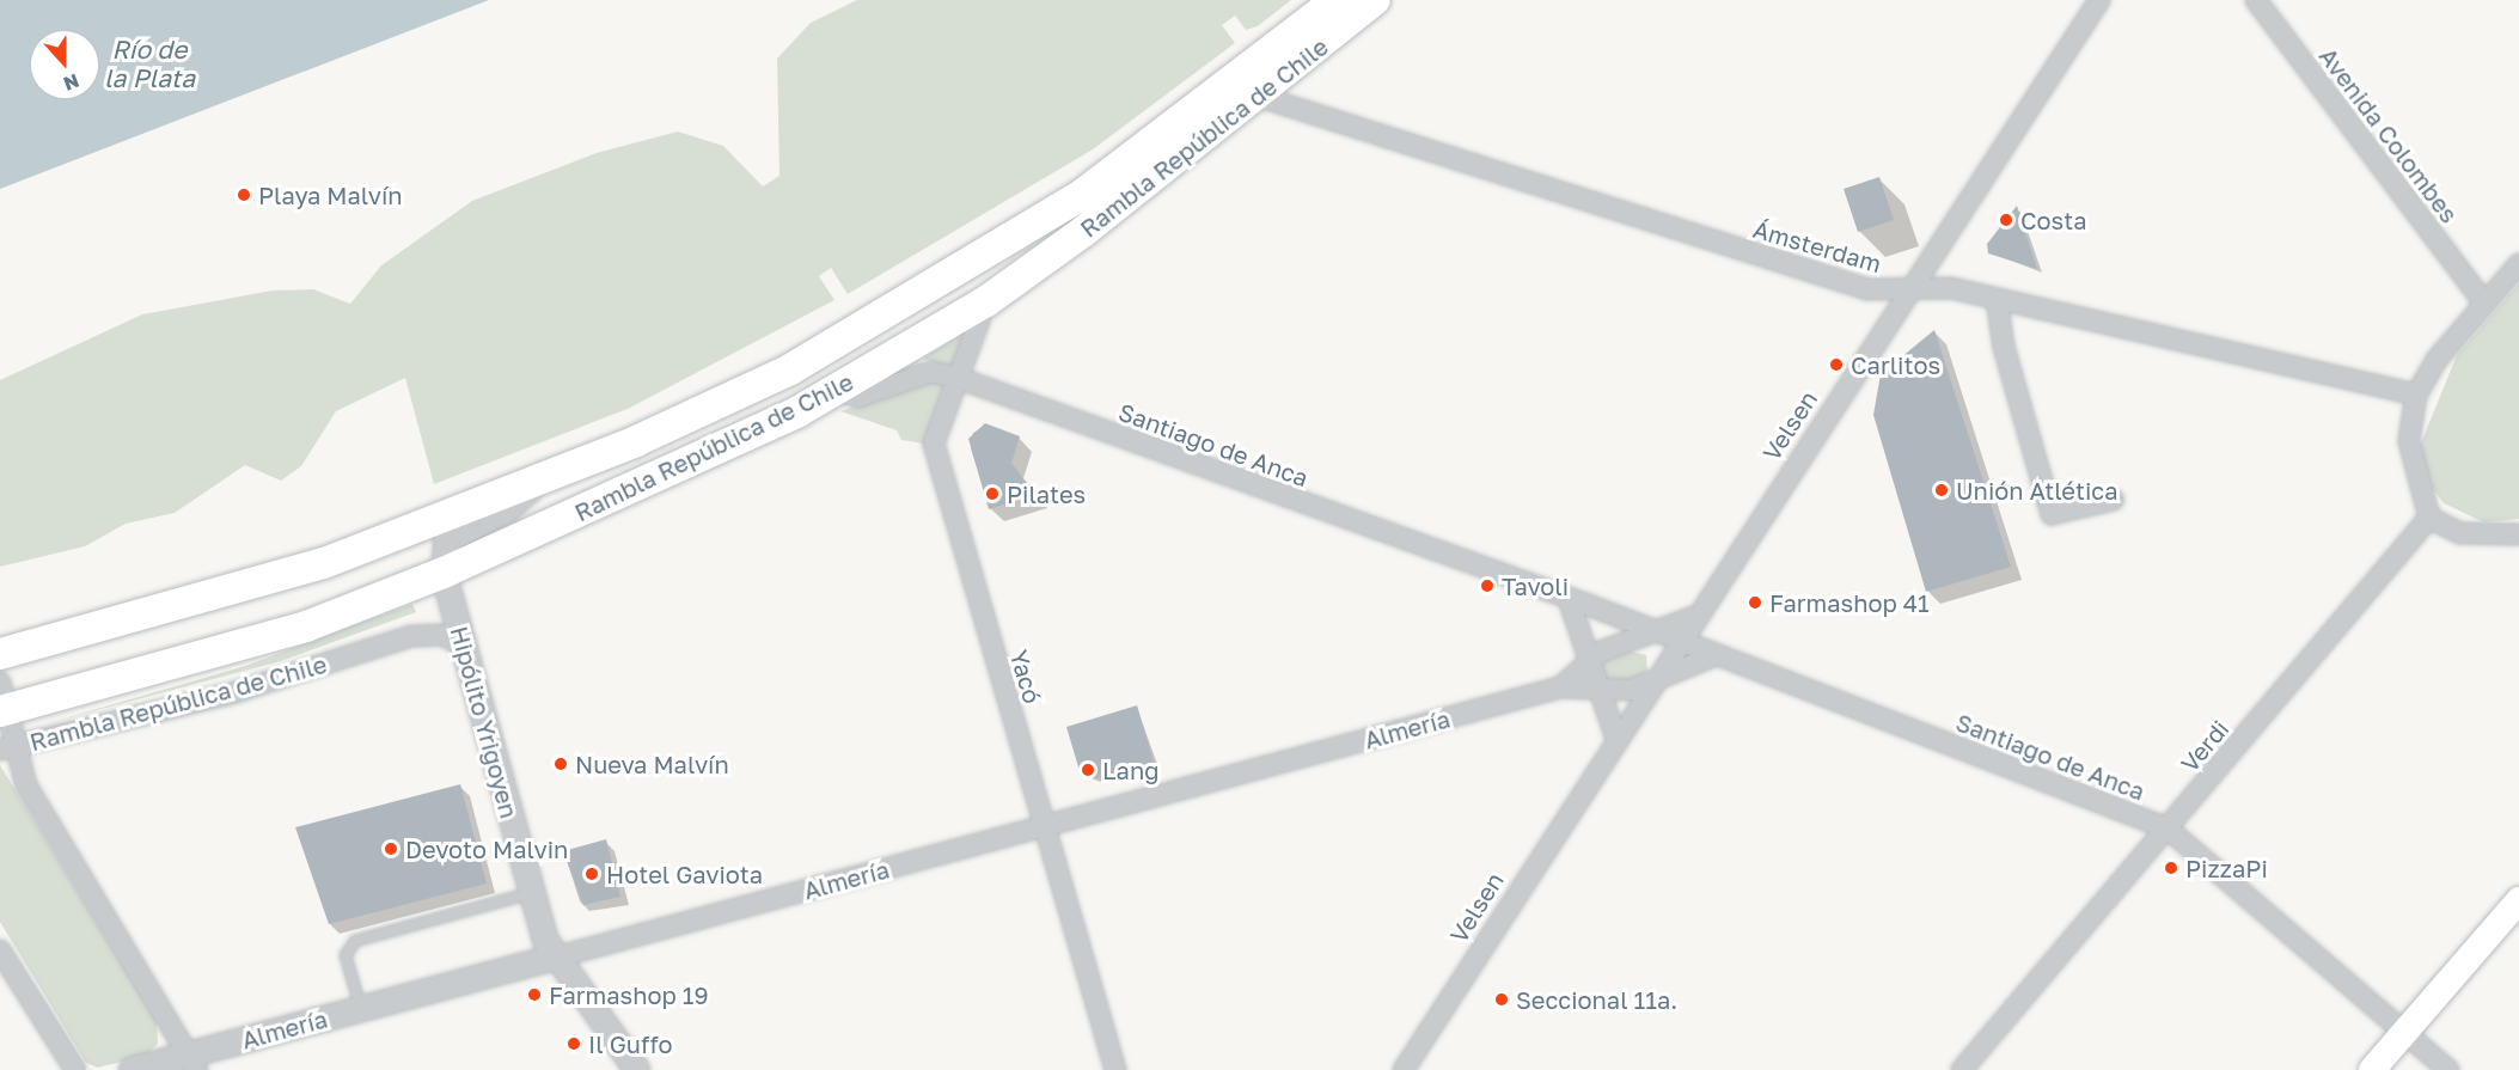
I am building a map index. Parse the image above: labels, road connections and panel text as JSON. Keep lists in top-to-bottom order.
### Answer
{
  "streets": {
    "main road": ["Rambla República de Chile"],
    "street": [
      "Avenida Colombes",
      "Ámsterdam",
      "Velsen",
      "Santiago de Anca",
      "Yacó",
      "Hipólito Yrigoyen",
      "Almería",
      "Verdi"
    ]
  },
  "crossings": [
    ["Rambla República de Chile", "Ámsterdam"],
    ["Rambla República de Chile", "Santiago de Anca"],
    ["Rambla República de Chile", "Yacó"],
    ["Rambla República de Chile", "Hipólito Yrigoyen"],
    ["Ámsterdam", "Velsen"],
    ["Velsen", "Santiago de Anca"],
    ["Velsen", "Almería"],
    ["Santiago de Anca", "Yacó"],
    ["Santiago de Anca", "Almería"],
    ["Santiago de Anca", "Verdi"],
    ["Yacó", "Almería"],
    ["Hipólito Yrigoyen", "Almería"]
  ],
  "water": ["Río de la Plata"],
  "places": [
    "Playa Malvín",
    "Costa",
    "Carlitos",
    "Unión Atlética",
    "Pilates",
    "Tavoli",
    "Farmashop 41",
    "Nueva Malvín",
    "Lang",
    "Devoto Malvin",
    "PizzaPi",
    "Hotel Gaviota",
    "Farmashop 19",
    "Seccional 11a.",
    "Il Guffo"
  ],
  "north": "bottom"
}
